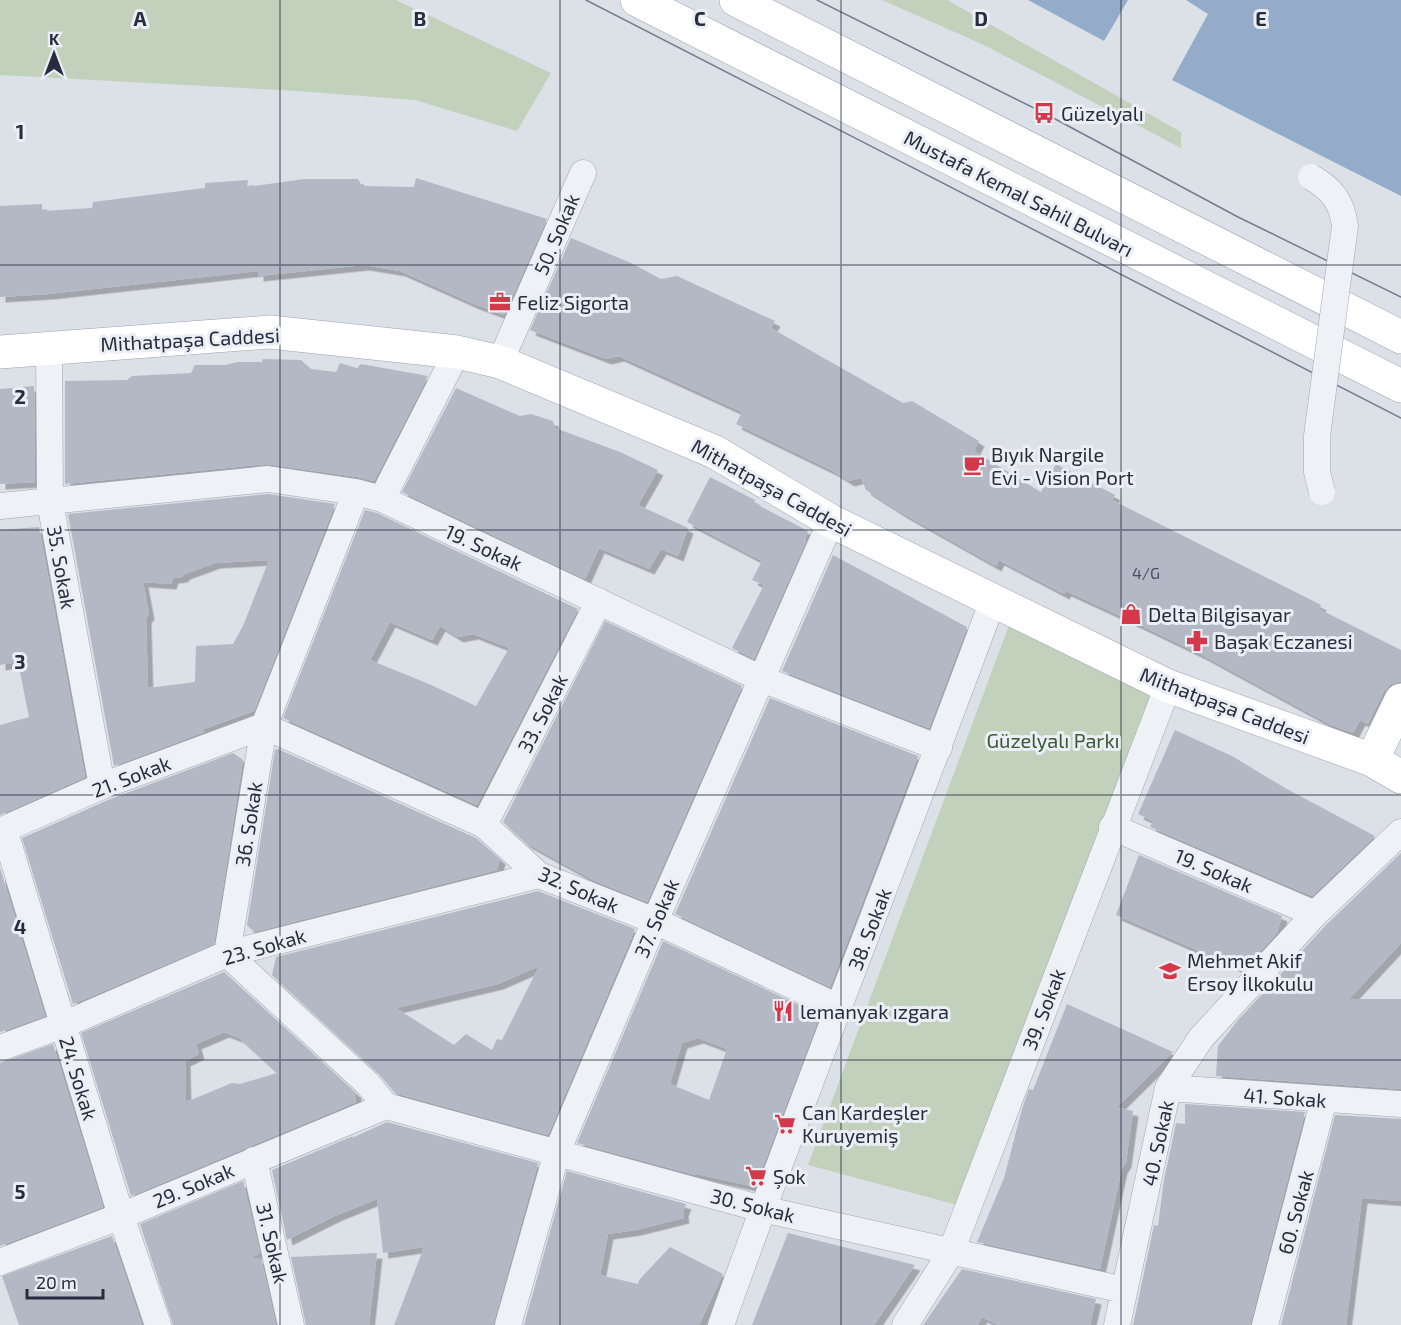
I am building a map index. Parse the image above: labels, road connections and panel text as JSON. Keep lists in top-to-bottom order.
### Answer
{
  "streets": {
    "main road": ["Mustafa Kemal Sahil Bulvarı", "Mithatpaşa Caddesi"],
    "street": [
      "50. Sokak",
      "19. Sokak",
      "35. Sokak",
      "33. Sokak",
      "21. Sokak",
      "36. Sokak",
      "32. Sokak",
      "37. Sokak",
      "38. Sokak",
      "23. Sokak",
      "39. Sokak",
      "24. Sokak",
      "41. Sokak",
      "40. Sokak",
      "29. Sokak",
      "30. Sokak",
      "60. Sokak",
      "31. Sokak"
    ]
  },
  "crossings": [
    ["50. Sokak", "Mithatpaşa Caddesi"],
    ["Mithatpaşa Caddesi", "35. Sokak"],
    ["Mithatpaşa Caddesi", "37. Sokak"],
    ["Mithatpaşa Caddesi", "38. Sokak"],
    ["Mithatpaşa Caddesi", "39. Sokak"],
    ["19. Sokak", "35. Sokak"],
    ["19. Sokak", "33. Sokak"],
    ["19. Sokak", "36. Sokak"],
    ["19. Sokak", "37. Sokak"],
    ["19. Sokak", "38. Sokak"],
    ["19. Sokak", "39. Sokak"],
    ["19. Sokak", "40. Sokak"],
    ["35. Sokak", "21. Sokak"],
    ["33. Sokak", "32. Sokak"],
    ["21. Sokak", "36. Sokak"],
    ["21. Sokak", "32. Sokak"],
    ["21. Sokak", "24. Sokak"],
    ["36. Sokak", "32. Sokak"],
    ["36. Sokak", "23. Sokak"],
    ["32. Sokak", "37. Sokak"],
    ["32. Sokak", "38. Sokak"],
    ["32. Sokak", "23. Sokak"],
    ["37. Sokak", "30. Sokak"],
    ["38. Sokak", "30. Sokak"],
    ["23. Sokak", "24. Sokak"],
    ["39. Sokak", "30. Sokak"],
    ["24. Sokak", "29. Sokak"],
    ["41. Sokak", "40. Sokak"],
    ["41. Sokak", "60. Sokak"],
    ["40. Sokak", "30. Sokak"],
    ["29. Sokak", "30. Sokak"],
    ["29. Sokak", "31. Sokak"]
  ],
  "parks": ["Güzelyalı Parkı"],
  "places": {
    "bus stop": ["Güzelyalı"],
    "office": ["Feliz Sigorta"],
    "cafe": ["Bıyık Nargile Evi - Vision Port"],
    "shop": ["Delta Bilgisayar"],
    "pharmacy": ["Başak Eczanesi"],
    "school or university": ["Mehmet Akif Ersoy İlkokulu"],
    "restaurant": ["lemanyak ızgara"],
    "supermarket": ["Can Kardeşler Kuruyemiş", "Şok"]
  },
  "house_numbers": ["4/G"],
  "scale_bar": "20 m",
  "north": "top",
  "grid": {
    "columns": [
      "A",
      "B",
      "C",
      "D",
      "E"
    ],
    "rows": [
      "1",
      "2",
      "3",
      "4",
      "5"
    ]
  }
}
